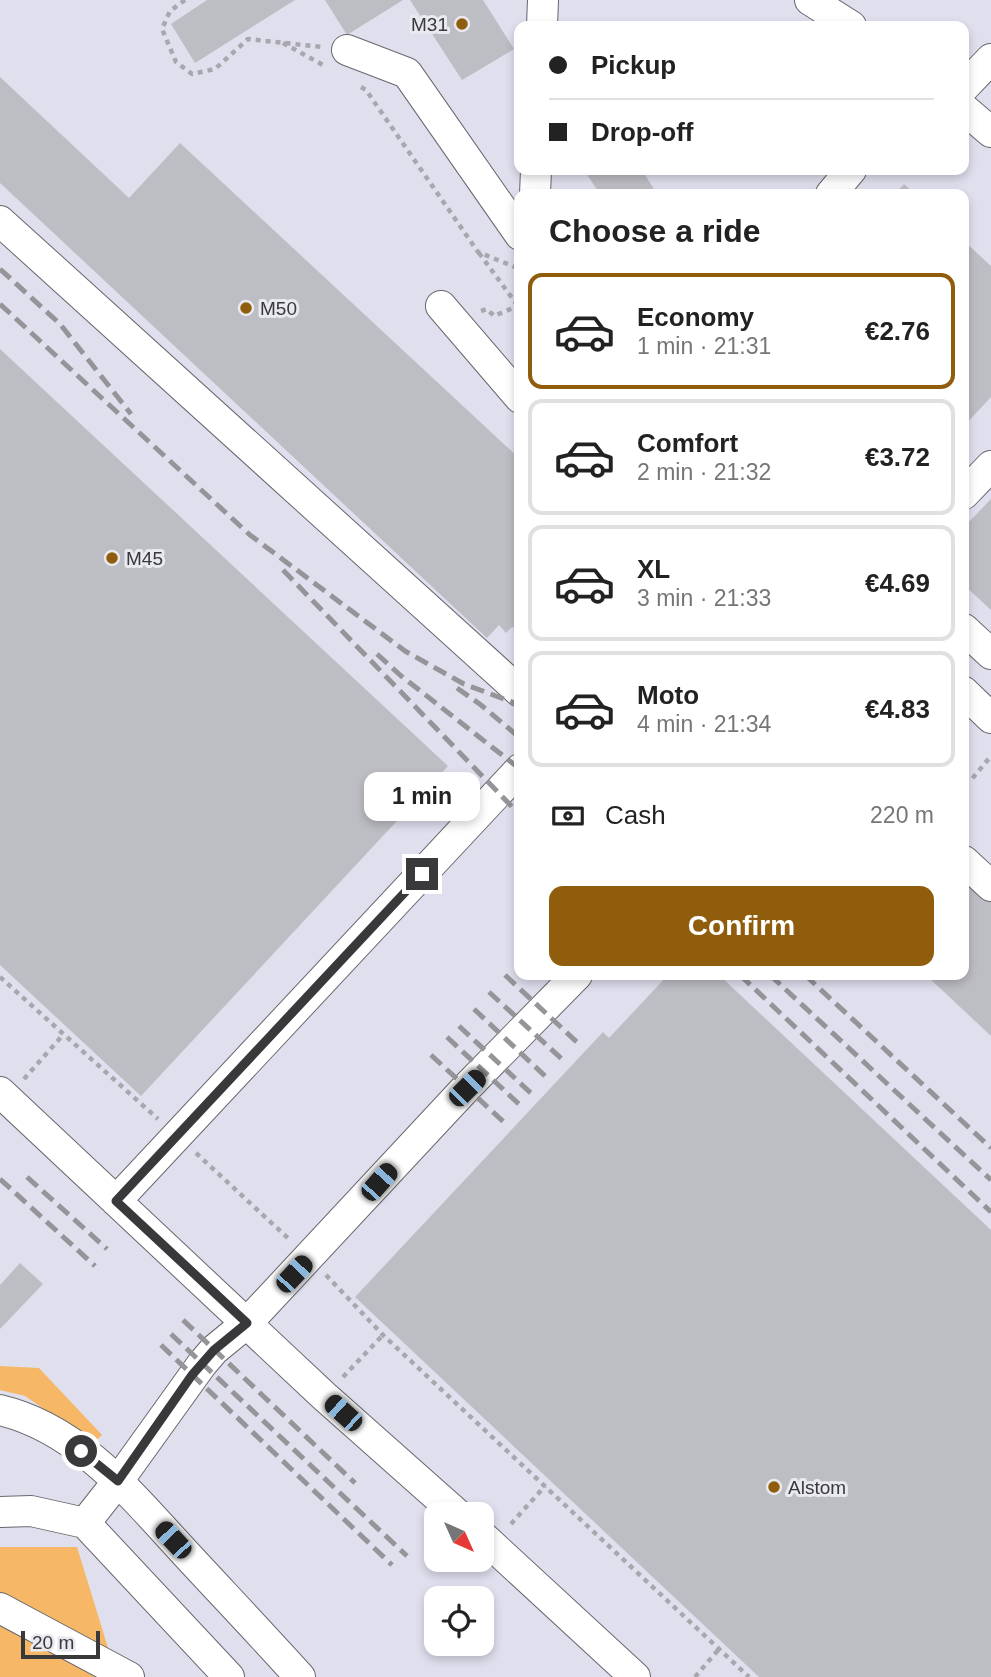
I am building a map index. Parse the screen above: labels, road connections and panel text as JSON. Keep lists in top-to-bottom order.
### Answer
{
  "places": [
    "M31",
    "M50",
    "M45",
    "Alstom"
  ],
  "scale_bar": "20 m",
  "north": "bottom right",
  "page": {
    "banner": ["Pickup", "Drop-off"],
    "heading": "Choose a ride",
    "list": [
      {
        "name": "Economy",
        "note": "1 min · 21:31",
        "value": "€2.76"
      },
      {
        "name": "Comfort",
        "note": "2 min · 21:32",
        "value": "€3.72"
      },
      {
        "name": "XL",
        "note": "3 min · 21:33",
        "value": "€4.69"
      },
      {
        "name": "Moto",
        "note": "4 min · 21:34",
        "value": "€4.83"
      }
    ],
    "bubble": "1 min",
    "pay": ["Cash", "220 m"],
    "buttons": "Confirm",
    "scale": "20 m"
  }
}
